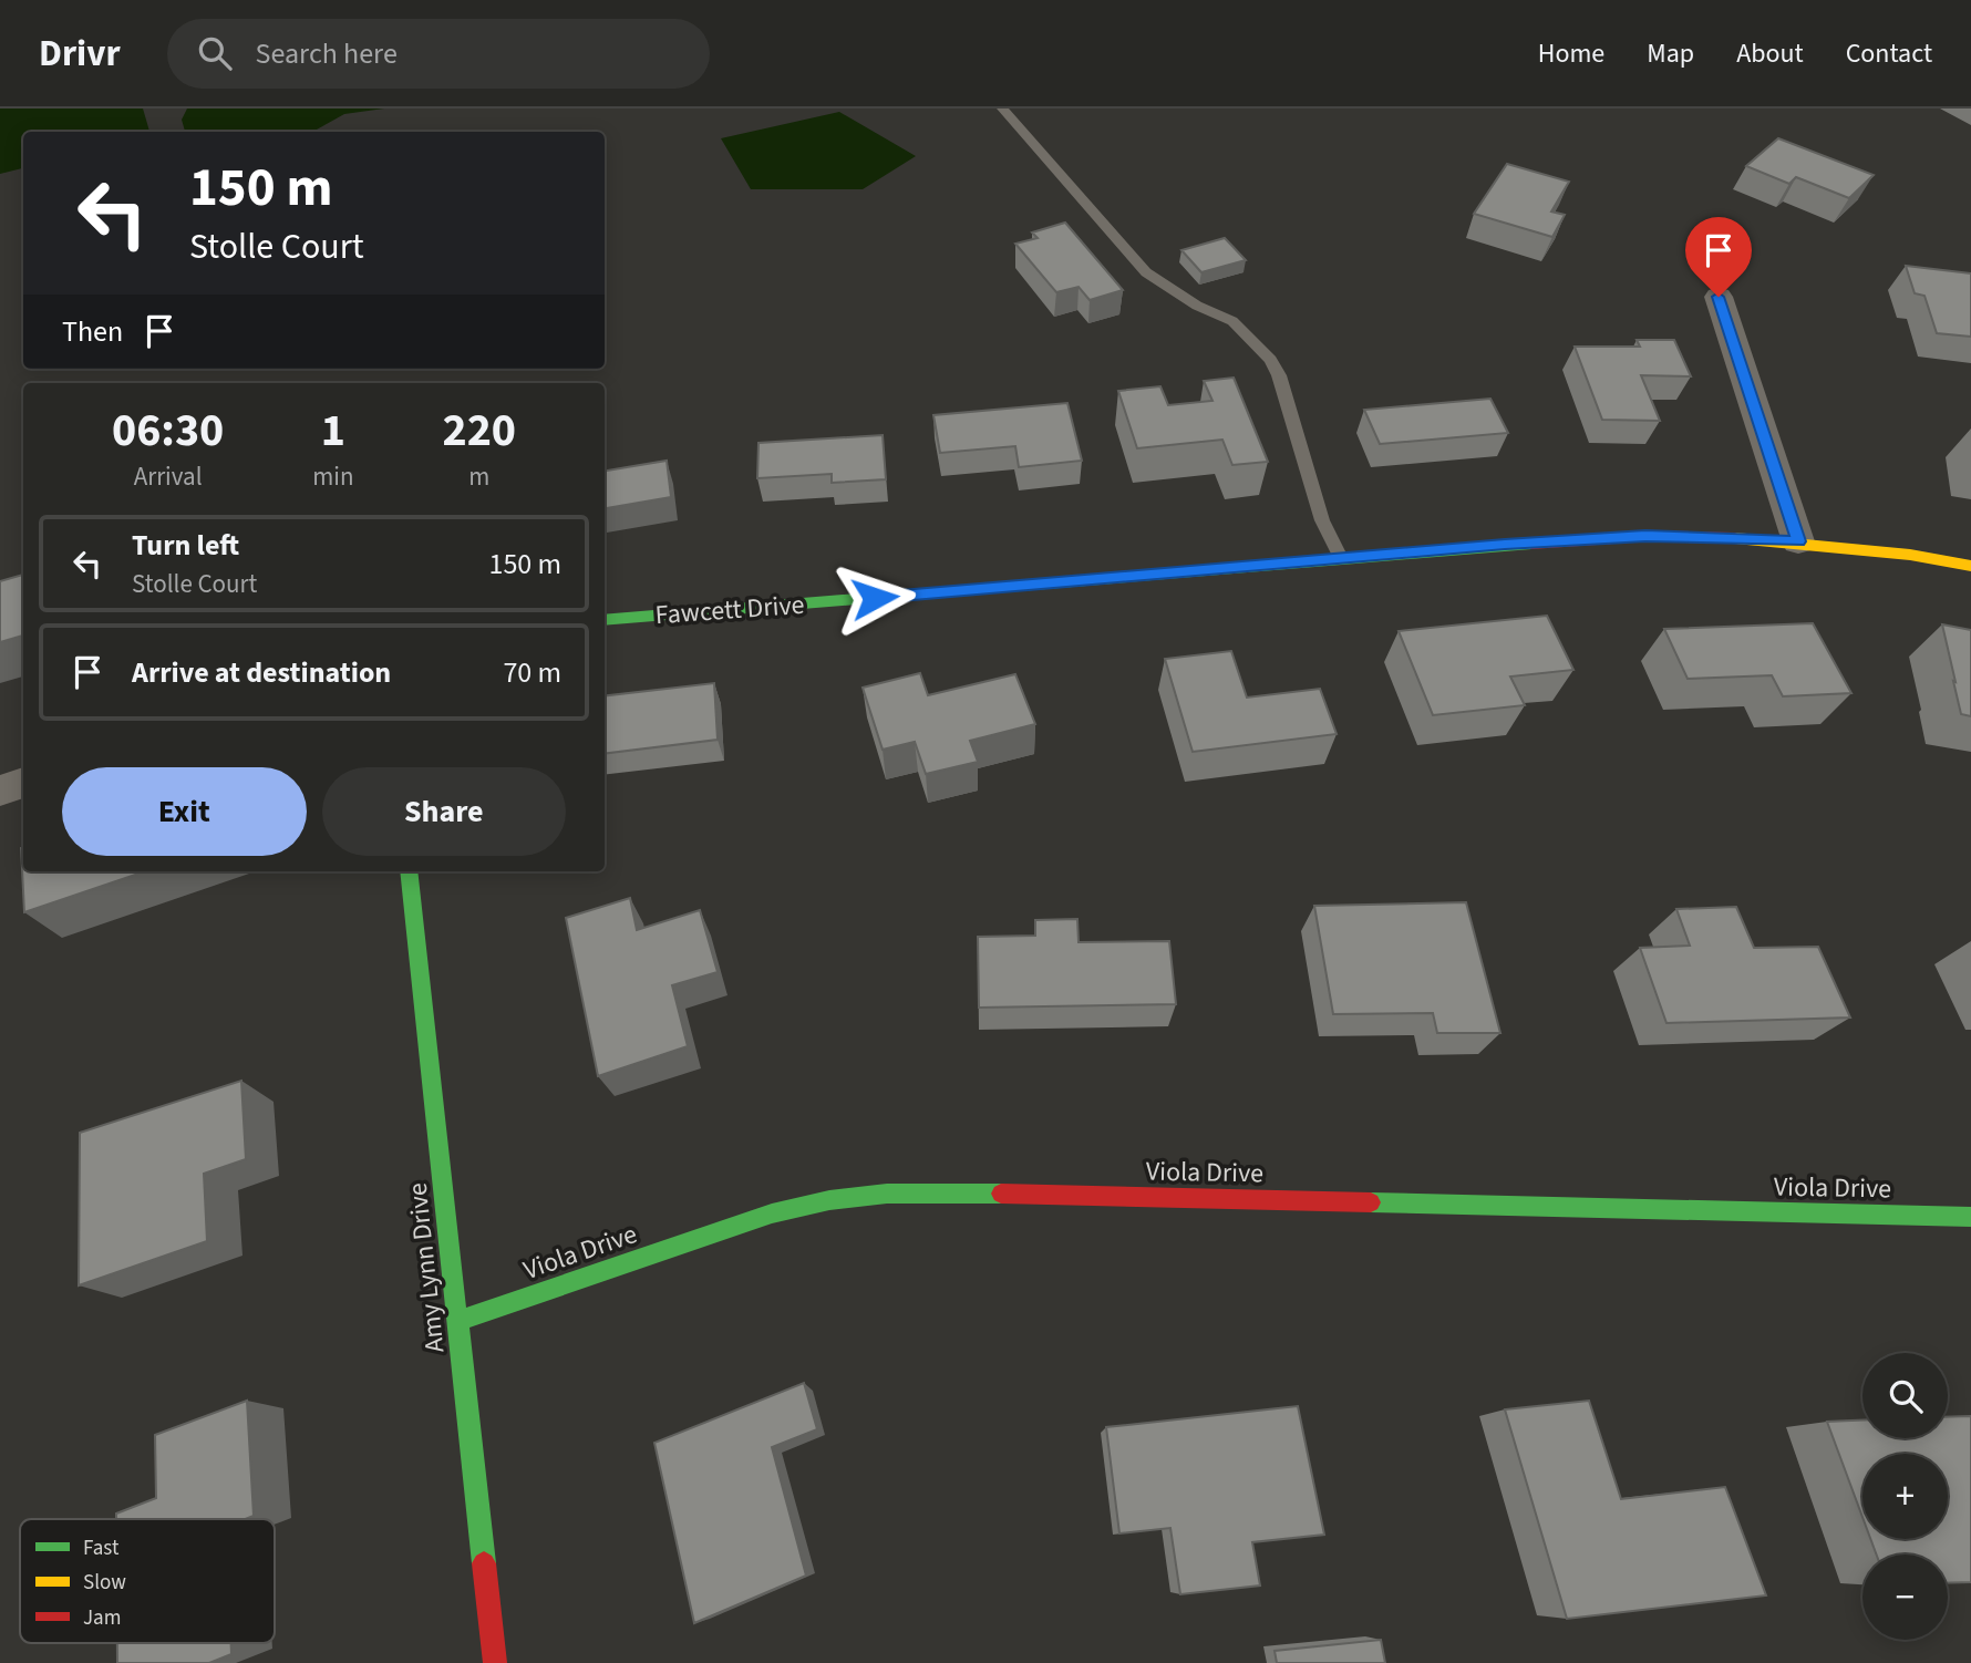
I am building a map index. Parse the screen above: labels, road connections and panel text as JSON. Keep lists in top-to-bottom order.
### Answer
{
  "streets": {
    "street": ["Fawcett Drive", "Viola Drive", "Amy Lynn Drive"]
  },
  "crossings": [
    ["Viola Drive", "Amy Lynn Drive"]
  ],
  "legend": ["Fast", "Slow", "Jam"],
  "page": {
    "header": "Drivr",
    "search": "Search here",
    "nav": [
      "Home",
      "Map",
      "About",
      "Contact"
    ],
    "turn": ["150 m", "Stolle Court"],
    "then": "Then",
    "eta": [
      "06:30",
      "Arrival",
      "1",
      "min",
      "220",
      "m"
    ],
    "list": [
      {
        "name": "Turn left",
        "note": "Stolle Court",
        "value": "150 m"
      },
      {
        "name": "Arrive at destination",
        "value": "70 m"
      }
    ],
    "buttons": ["Exit", "Share"],
    "map_buttons": ["+", "−"]
  }
}
